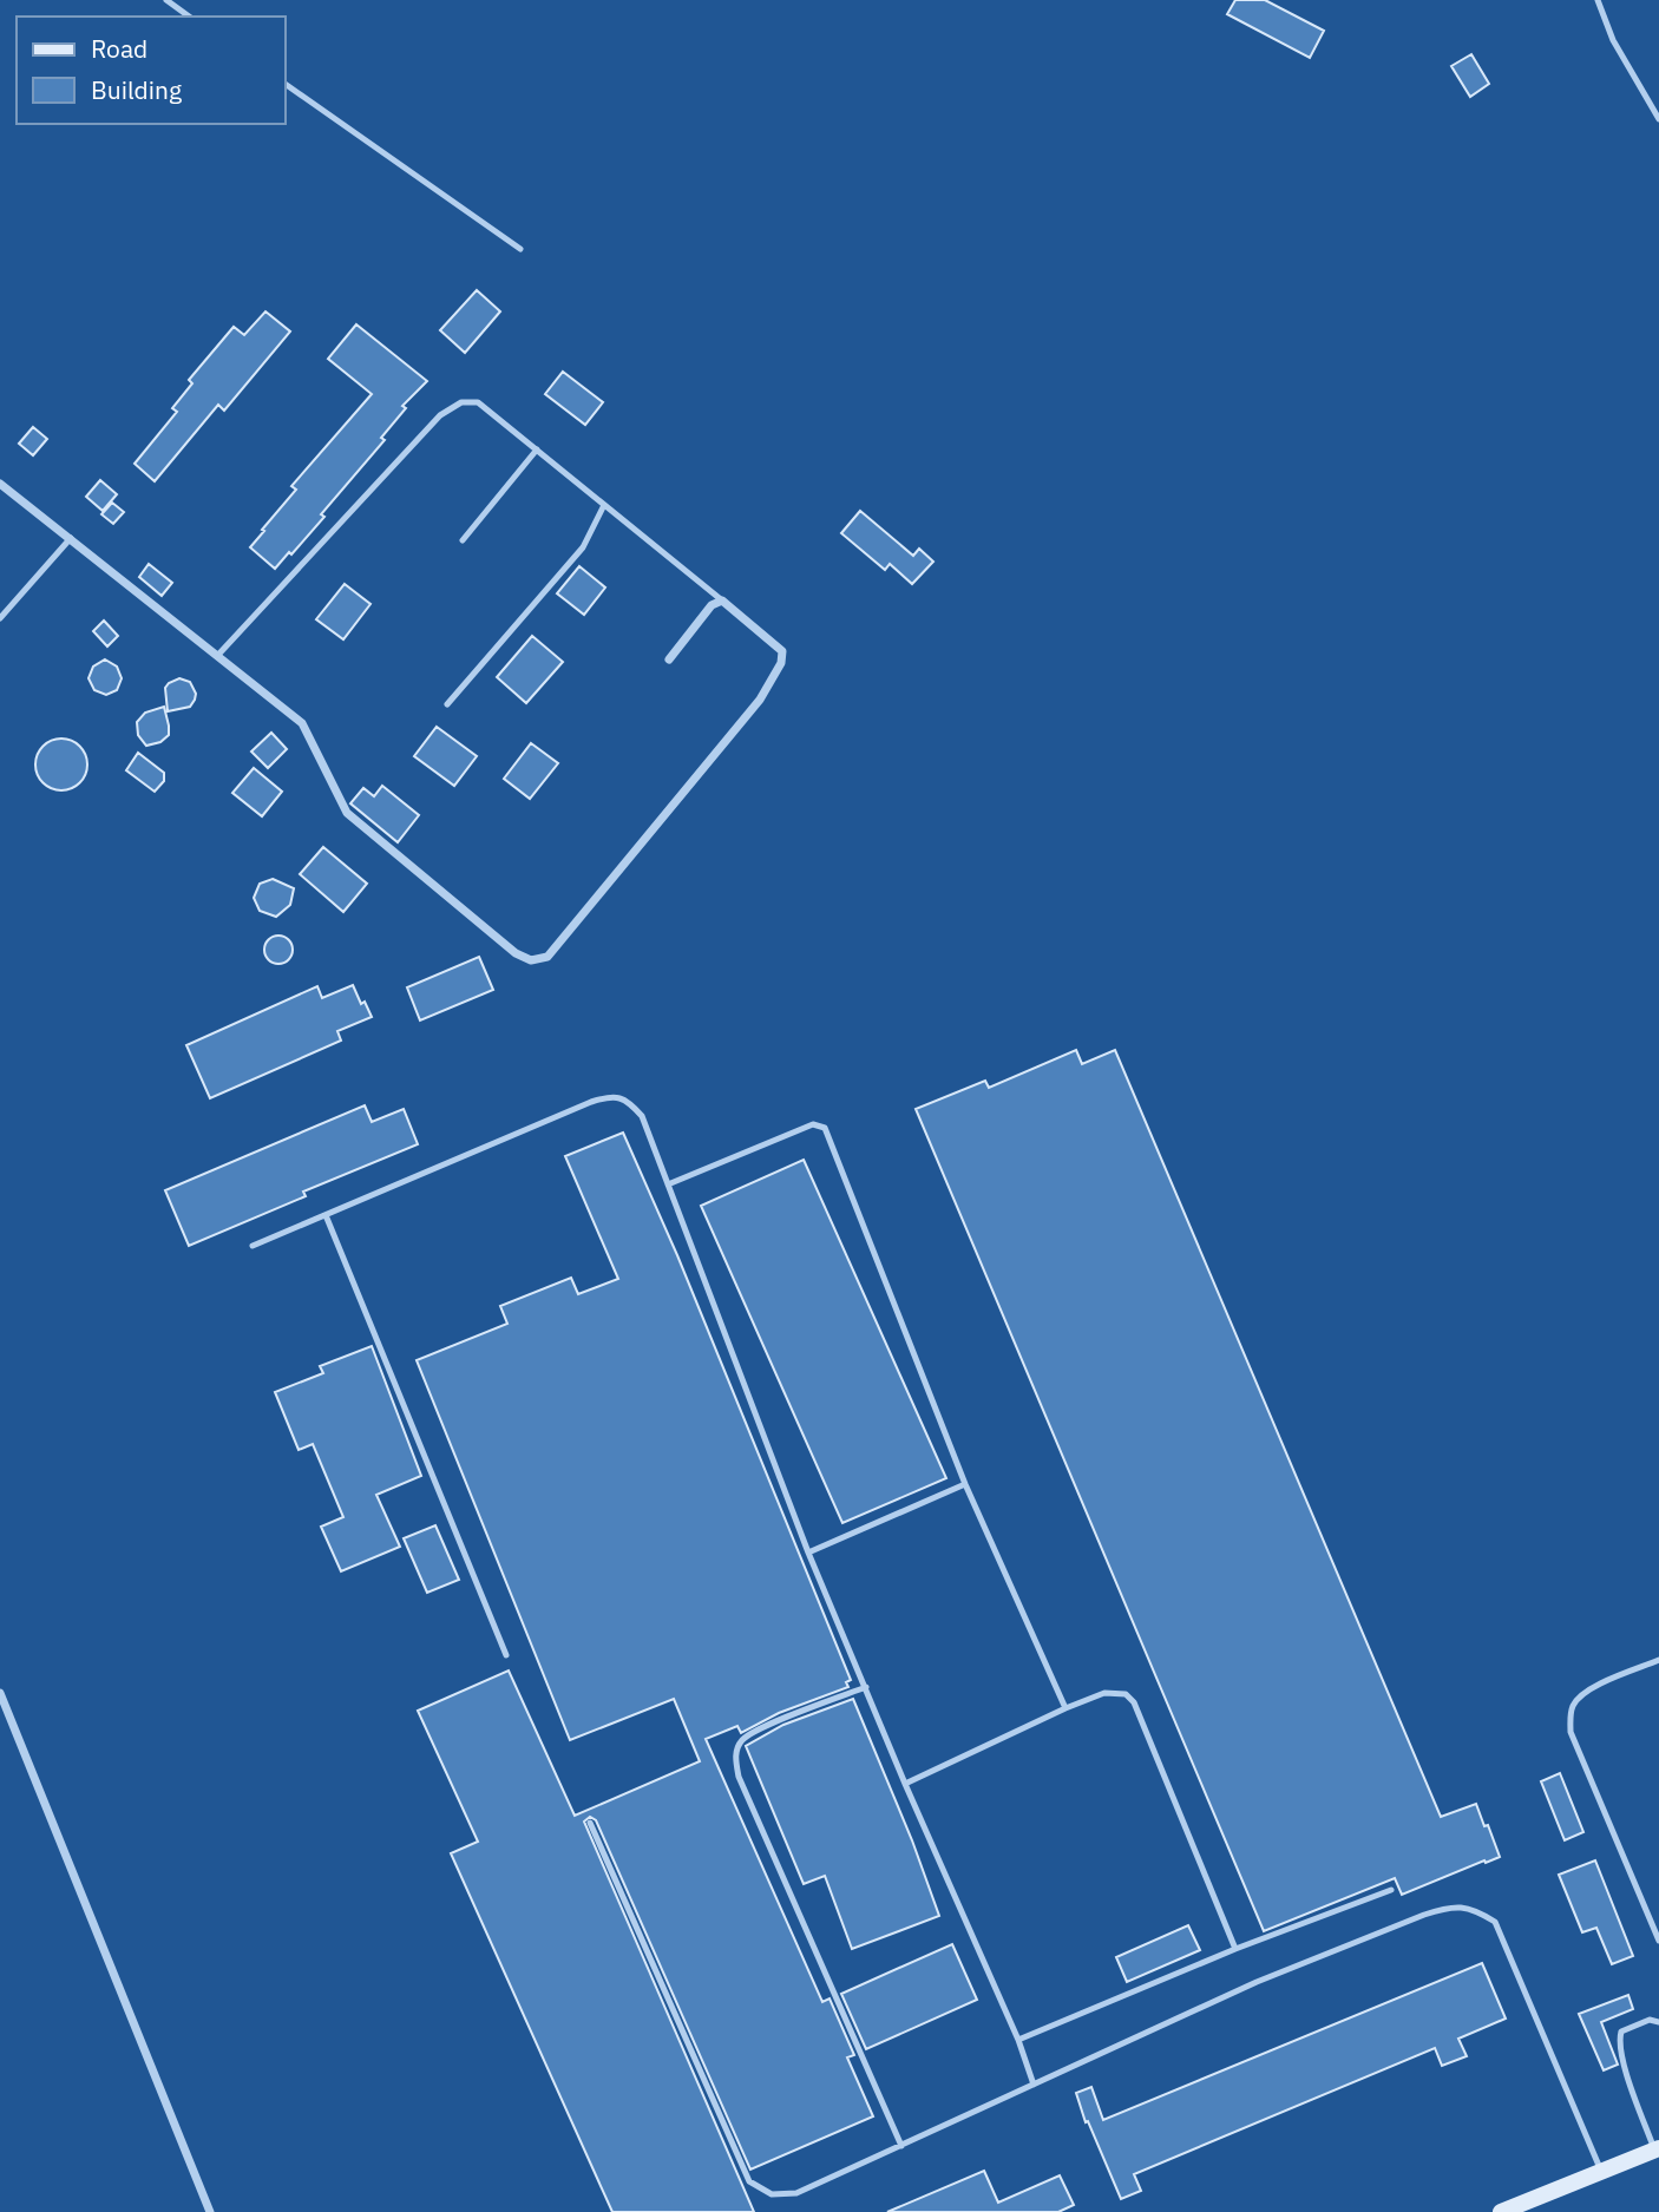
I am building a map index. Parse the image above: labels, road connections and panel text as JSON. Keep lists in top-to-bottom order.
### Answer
{
  "legend": ["Road", "Building"]
}
